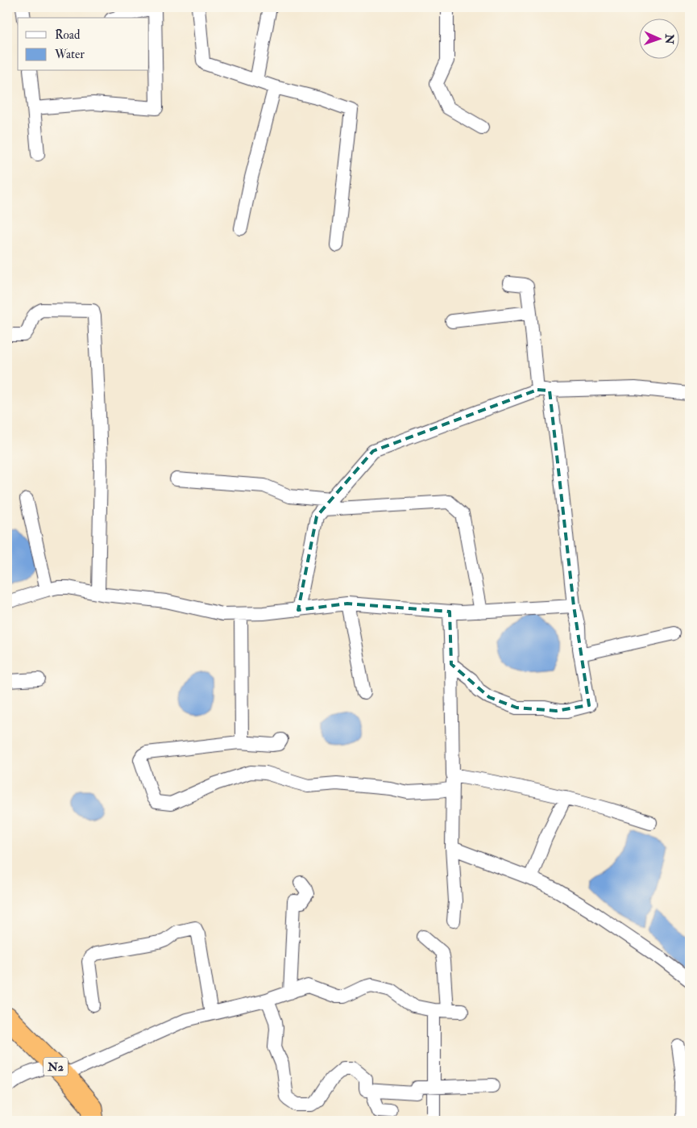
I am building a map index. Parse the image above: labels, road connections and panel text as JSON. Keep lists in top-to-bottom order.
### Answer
{
  "streets": {
    "highway": ["N2"]
  },
  "legend": ["Road", "Water"],
  "north": "right"
}
